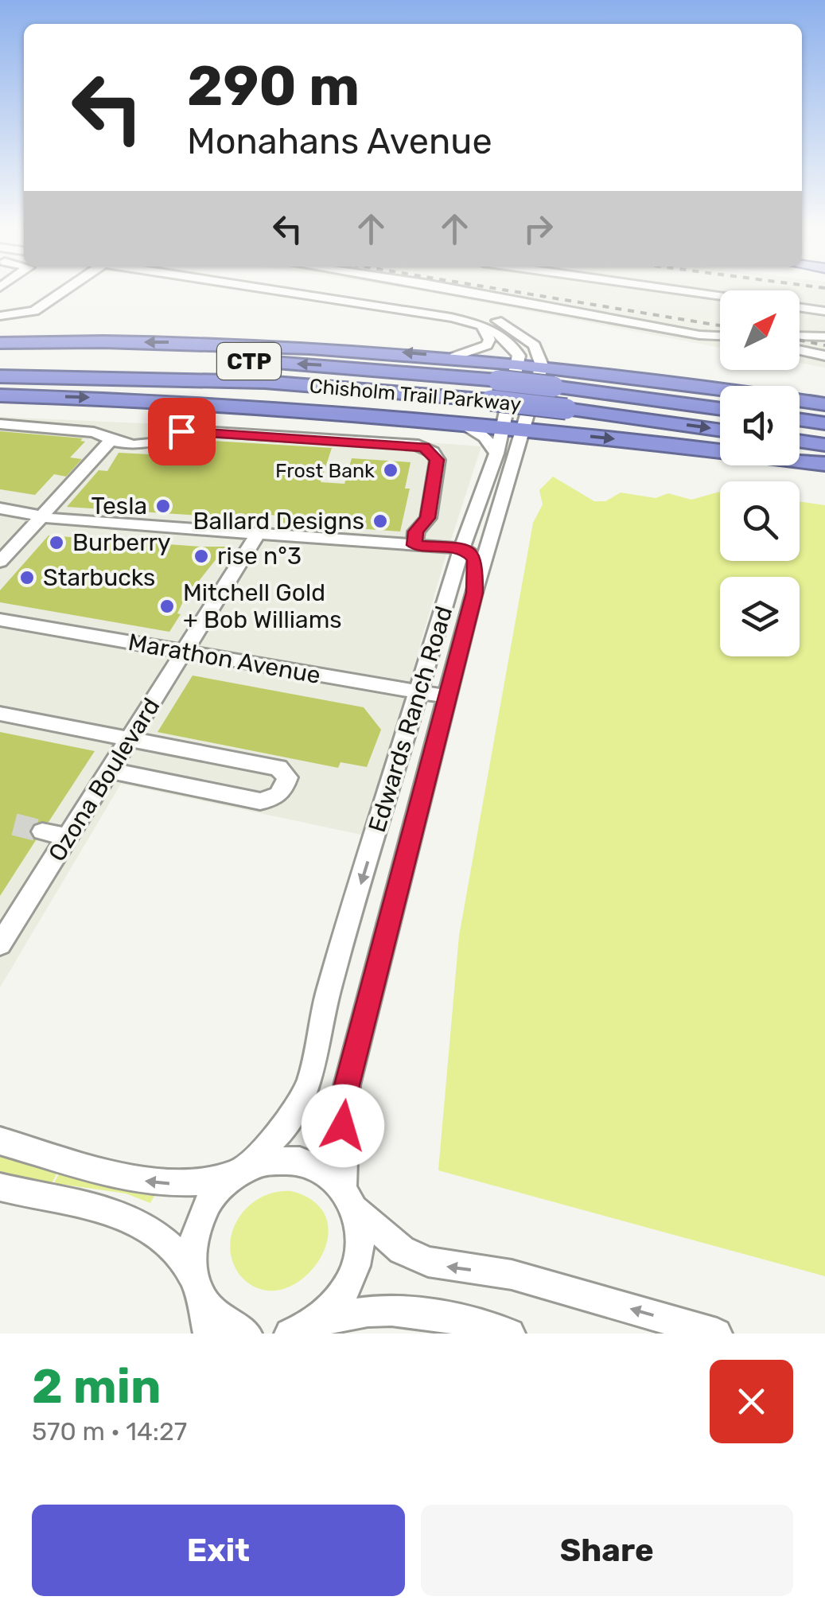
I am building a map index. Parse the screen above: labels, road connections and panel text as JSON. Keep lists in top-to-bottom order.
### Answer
{
  "streets": {
    "highway": ["CTP", "Chisholm Trail Parkway"],
    "street": ["Marathon Avenue", "Edwards Ranch Road", "Ozona Boulevard"]
  },
  "crossings": [
    ["Marathon Avenue", "Edwards Ranch Road"],
    ["Marathon Avenue", "Ozona Boulevard"]
  ],
  "places": [
    "Frost Bank",
    "Tesla",
    "Ballard Designs",
    "Burberry",
    "rise n°3",
    "Starbucks",
    "Mitchell Gold + Bob Williams"
  ],
  "north": "top right",
  "page": {
    "turn": ["290 m", "Monahans Avenue"],
    "heading": ["2 min", "570 m · 14:27"],
    "buttons": ["Exit", "Share"]
  }
}
